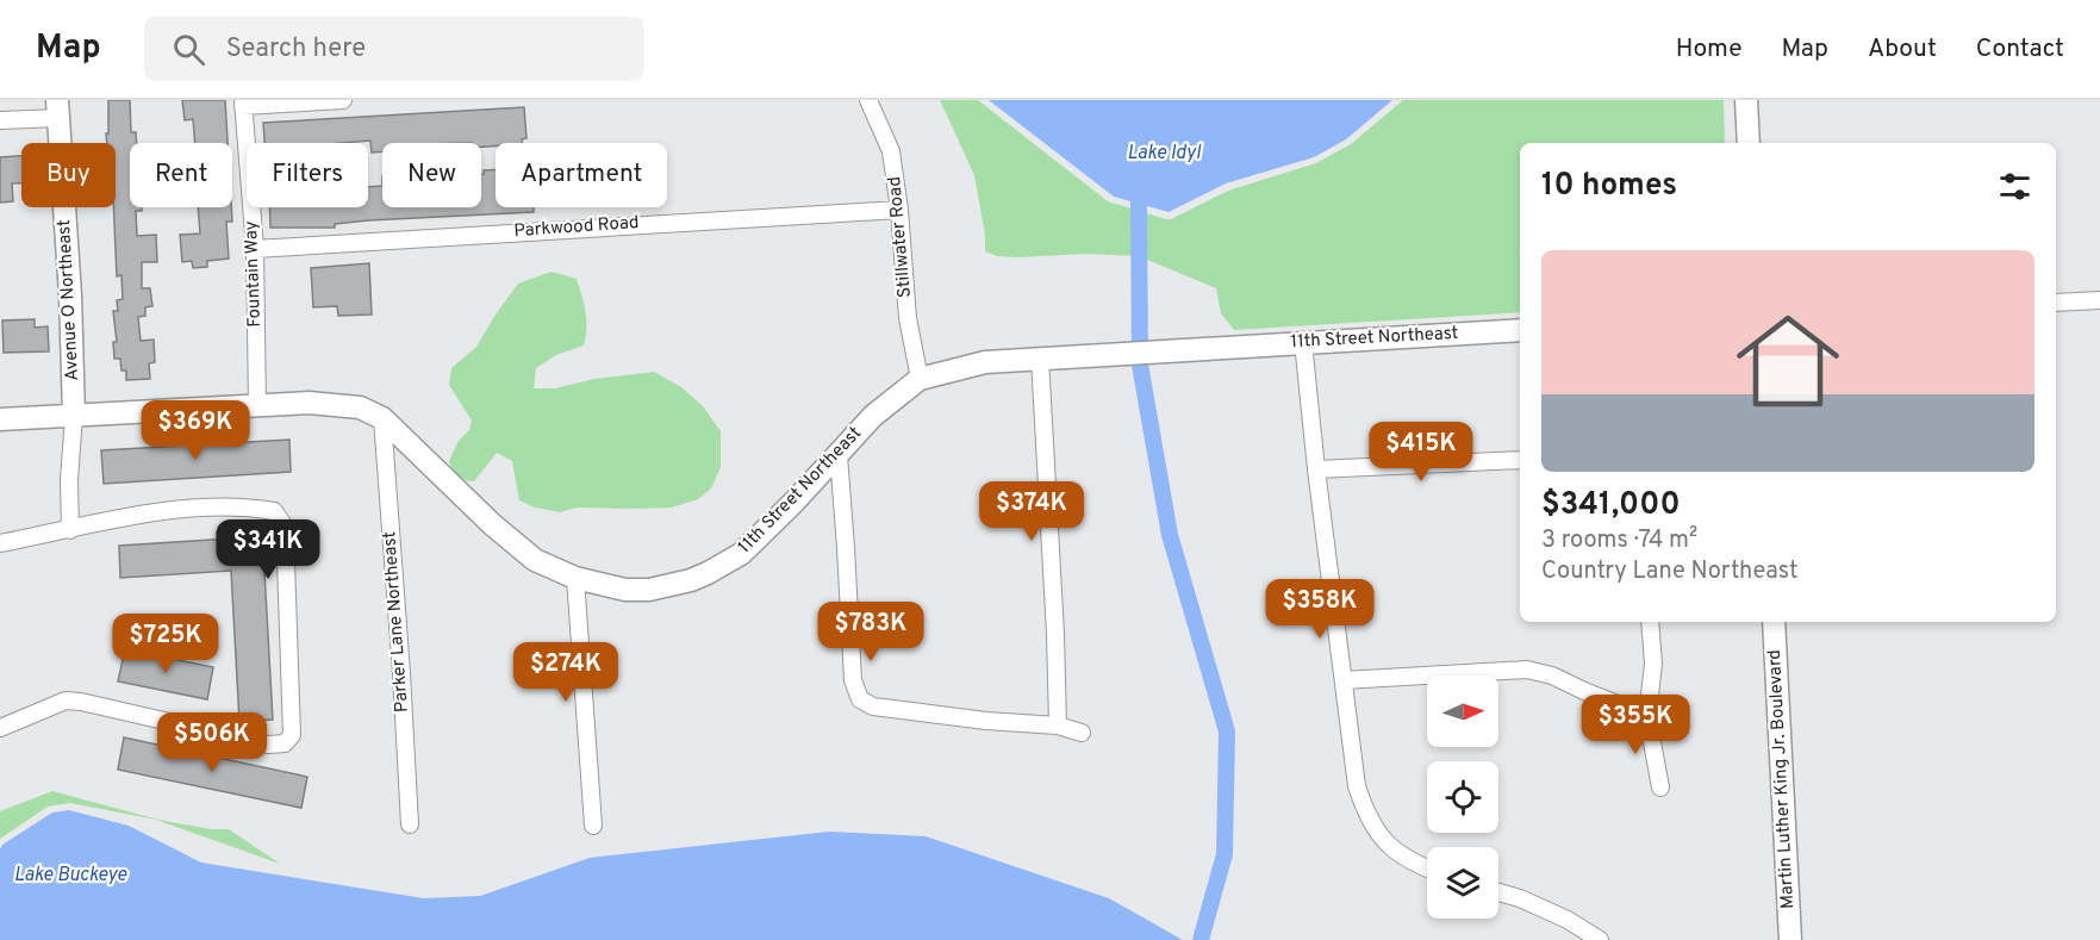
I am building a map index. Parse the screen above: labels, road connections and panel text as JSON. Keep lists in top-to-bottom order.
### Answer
{
  "streets": {
    "street": [
      "Parkwood Road",
      "Stillwater Road",
      "Fountain Way",
      "Avenue O Northeast",
      "11th Street Northeast",
      "Parker Lane Northeast",
      "Martin Luther King Jr. Boulevard"
    ]
  },
  "crossings": [
    ["Parkwood Road", "Stillwater Road"],
    ["Parkwood Road", "Fountain Way"],
    ["Stillwater Road", "11th Street Northeast"],
    ["Fountain Way", "11th Street Northeast"],
    ["Avenue O Northeast", "11th Street Northeast"],
    ["11th Street Northeast", "Parker Lane Northeast"]
  ],
  "water": ["Lake Idyl", "Lake Buckeye"],
  "north": "right",
  "page": {
    "header": "Map",
    "search": "Search here",
    "nav": [
      "Home",
      "Map",
      "About",
      "Contact"
    ],
    "chip": [
      "Buy",
      "Rent",
      "Filters",
      "New",
      "Apartment"
    ],
    "heading": "10 homes",
    "list": [
      {
        "name": "$341,000",
        "note": "3 rooms · 74 m² · Country Lane Northeast"
      }
    ],
    "price": [
      "$369K",
      "$415K",
      "$374K",
      "$341K",
      "$358K",
      "$783K",
      "$725K",
      "$274K",
      "$355K",
      "$506K"
    ]
  }
}
